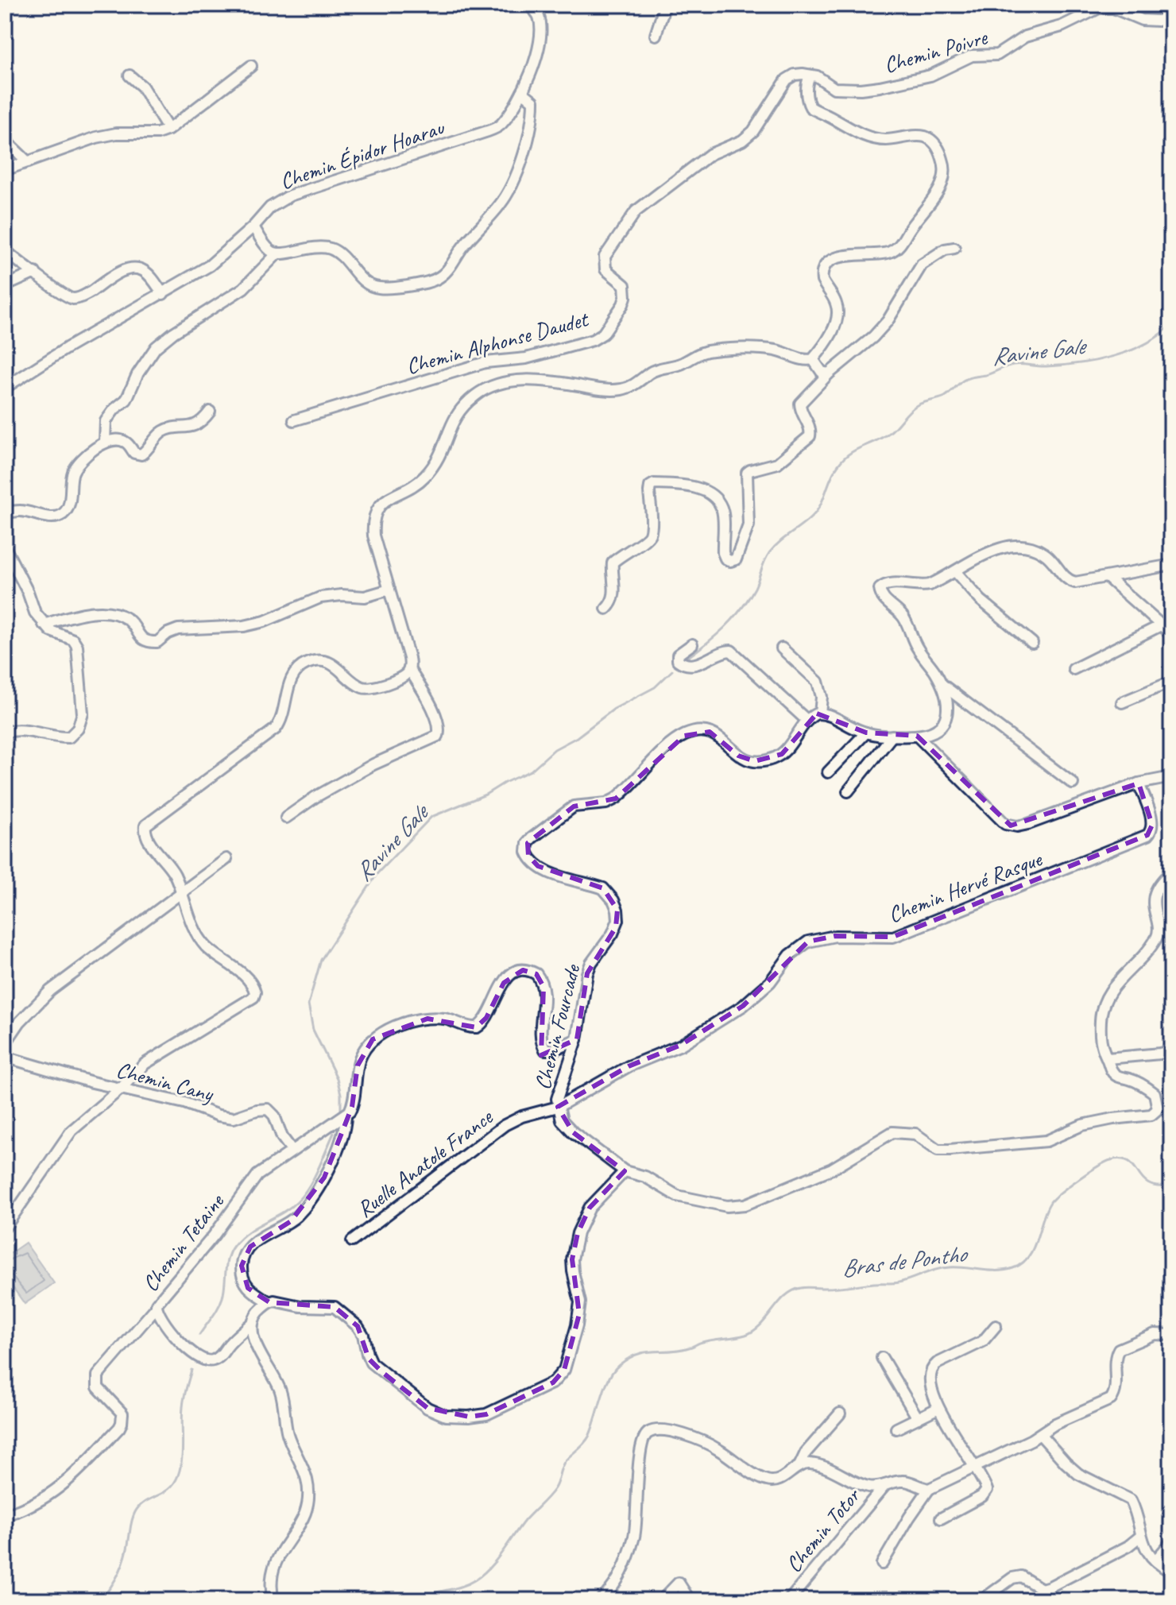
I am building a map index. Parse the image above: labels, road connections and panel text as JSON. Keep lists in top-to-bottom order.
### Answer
{
  "streets": {
    "street": [
      "Chemin Poivre",
      "Chemin Épidor Hoarau",
      "Chemin Alphonse Daudet",
      "Chemin Hervé Rasque",
      "Chemin Fourcade",
      "Chemin Cany",
      "Ruelle Anatole France",
      "Chemin Tetaine",
      "Chemin Totor"
    ]
  },
  "crossings": [
    ["Chemin Poivre", "Chemin Alphonse Daudet"],
    ["Chemin Hervé Rasque", "Chemin Fourcade"],
    ["Chemin Hervé Rasque", "Ruelle Anatole France"],
    ["Chemin Fourcade", "Ruelle Anatole France"],
    ["Chemin Cany", "Chemin Tetaine"]
  ],
  "water": ["Ravine Gale", "Bras de Pontho"]
}
